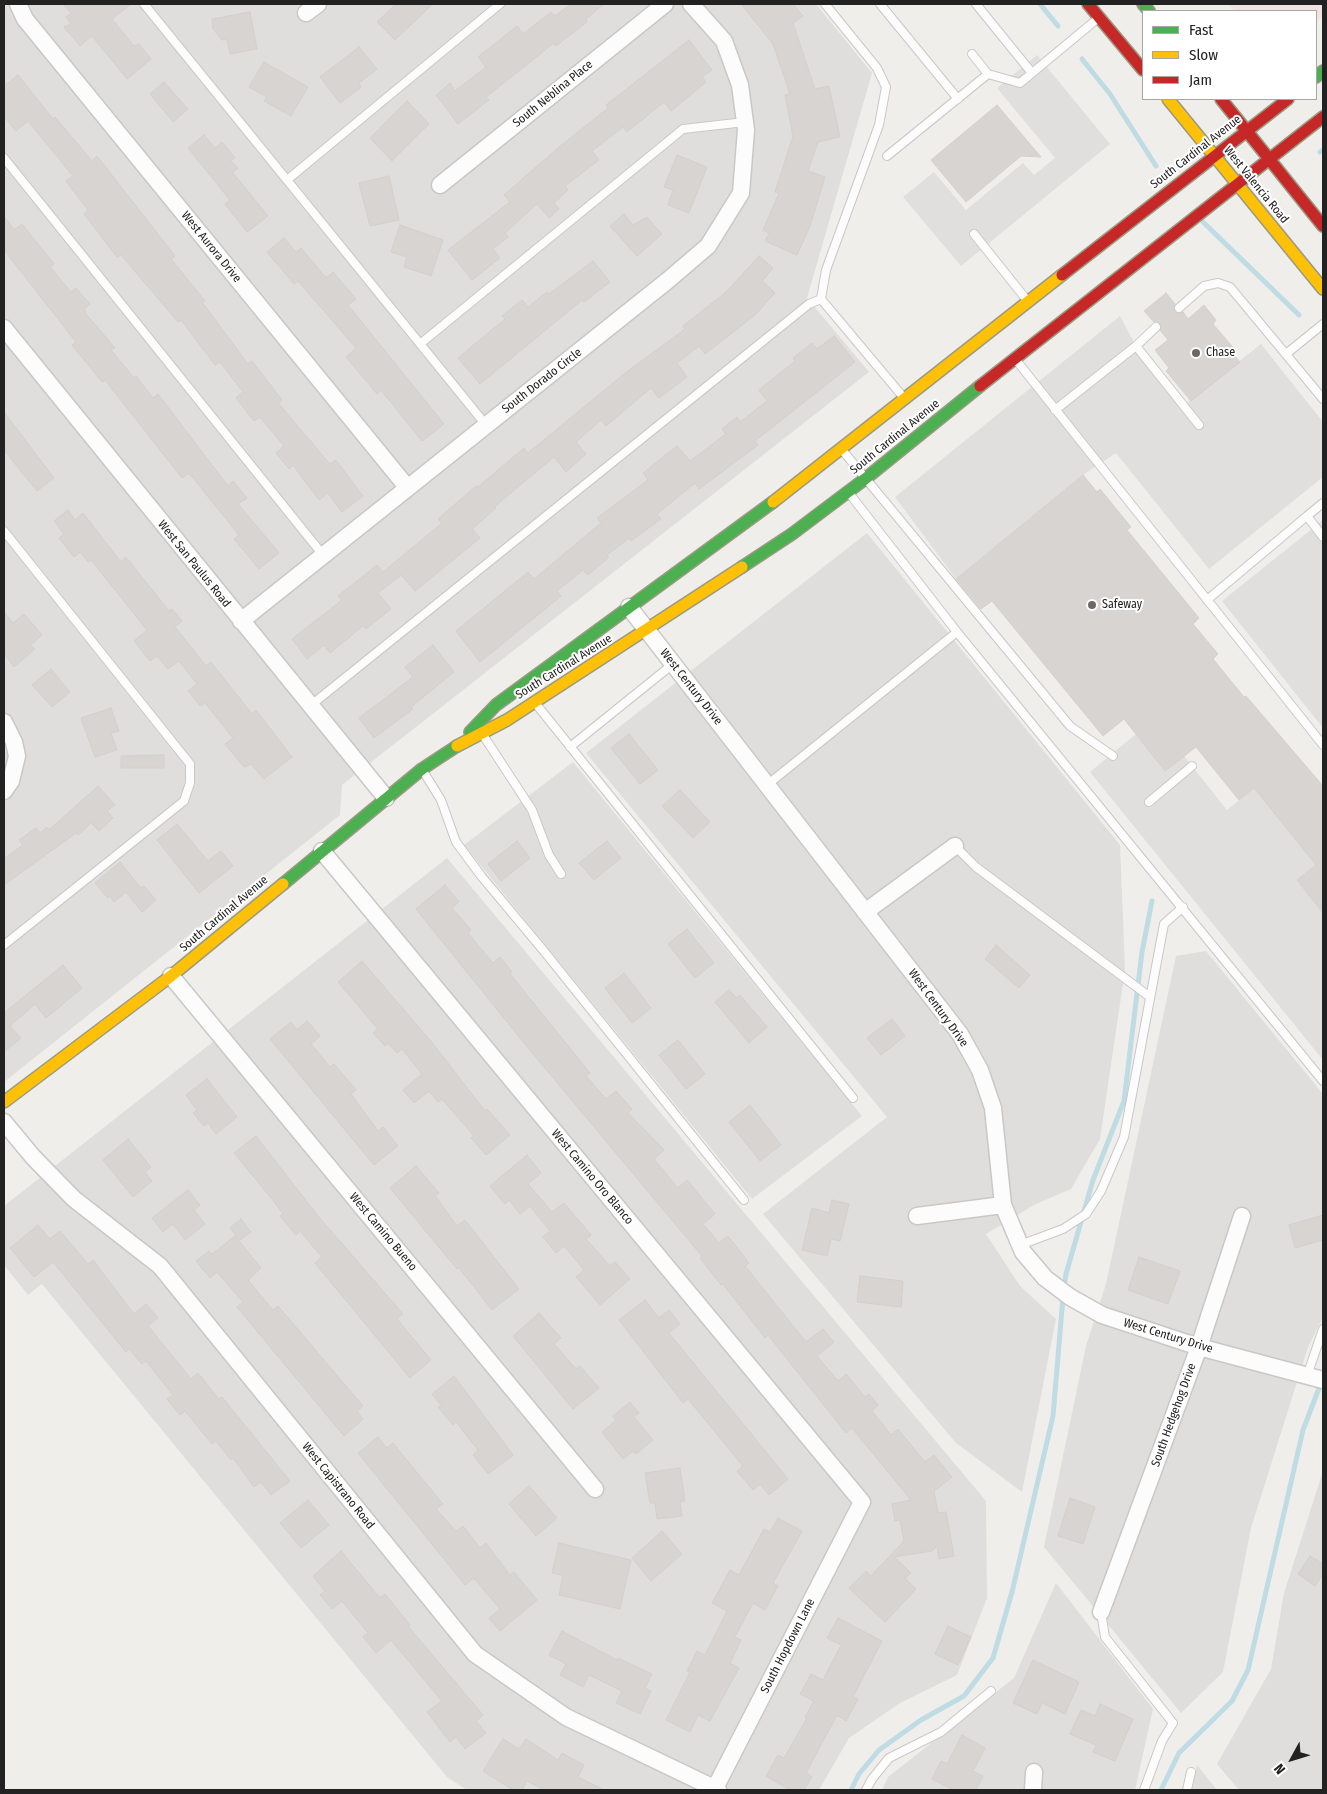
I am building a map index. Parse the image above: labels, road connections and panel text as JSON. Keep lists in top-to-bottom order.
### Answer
{
  "streets": {
    "main road": ["South Cardinal Avenue", "West Valencia Road"],
    "street": [
      "South Neblina Place",
      "West Aurora Drive",
      "South Dorado Circle",
      "West San Paulus Road",
      "West Century Drive",
      "West Camino Oro Blanco",
      "West Camino Bueno",
      "South Hedgehog Drive",
      "West Capistrano Road",
      "South Hopdown Lane"
    ]
  },
  "crossings": [
    ["South Cardinal Avenue", "West Valencia Road"],
    ["South Cardinal Avenue", "West San Paulus Road"],
    ["South Cardinal Avenue", "West Century Drive"],
    ["South Cardinal Avenue", "West Camino Oro Blanco"],
    ["South Cardinal Avenue", "West Camino Bueno"],
    ["West Aurora Drive", "South Dorado Circle"],
    ["South Dorado Circle", "West San Paulus Road"],
    ["West Century Drive", "South Hedgehog Drive"],
    ["West Camino Oro Blanco", "South Hopdown Lane"],
    ["West Capistrano Road", "South Hopdown Lane"]
  ],
  "places": ["Chase", "Safeway"],
  "legend": ["Fast", "Slow", "Jam"],
  "north": "bottom left"
}
